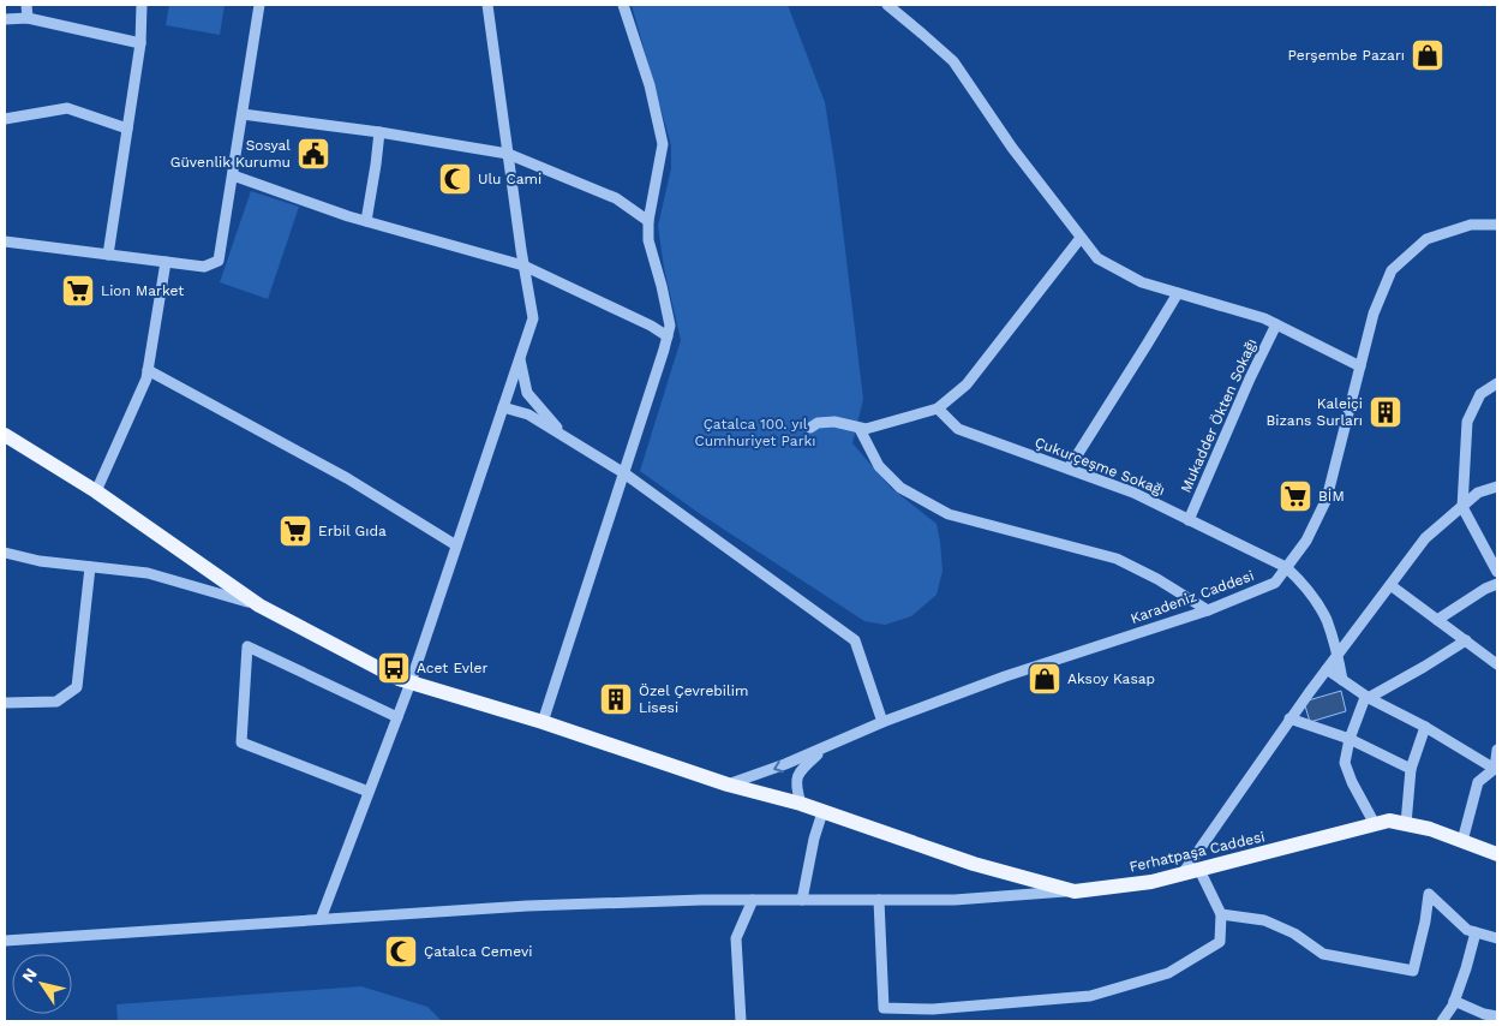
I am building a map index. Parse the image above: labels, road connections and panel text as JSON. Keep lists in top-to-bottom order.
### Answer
{
  "streets": {
    "main road": ["Ferhatpaşa Caddesi"],
    "street": ["Mukadder Ökten Sokağı", "Çukurçeşme Sokağı", "Karadeniz Caddesi"]
  },
  "crossings": [
    ["Mukadder Ökten Sokağı", "Çukurçeşme Sokağı"],
    ["Çukurçeşme Sokağı", "Karadeniz Caddesi"],
    ["Karadeniz Caddesi", "Ferhatpaşa Caddesi"]
  ],
  "parks": ["Çatalca 100. yıl Cumhuriyet Parkı"],
  "places": {
    "shop": ["Perşembe Pazarı", "Aksoy Kasap"],
    "public building": ["Sosyal Güvenlik Kurumu"],
    "mosque": ["Ulu Cami", "Çatalca Cemevi"],
    "supermarket": ["Lion Market", "BİM", "Erbil Gıda"],
    "building": ["Kaleiçi Bizans Surları", "Özel Çevrebilim Lisesi"],
    "bus stop": ["Acet Evler"]
  },
  "north": "top left"
}
